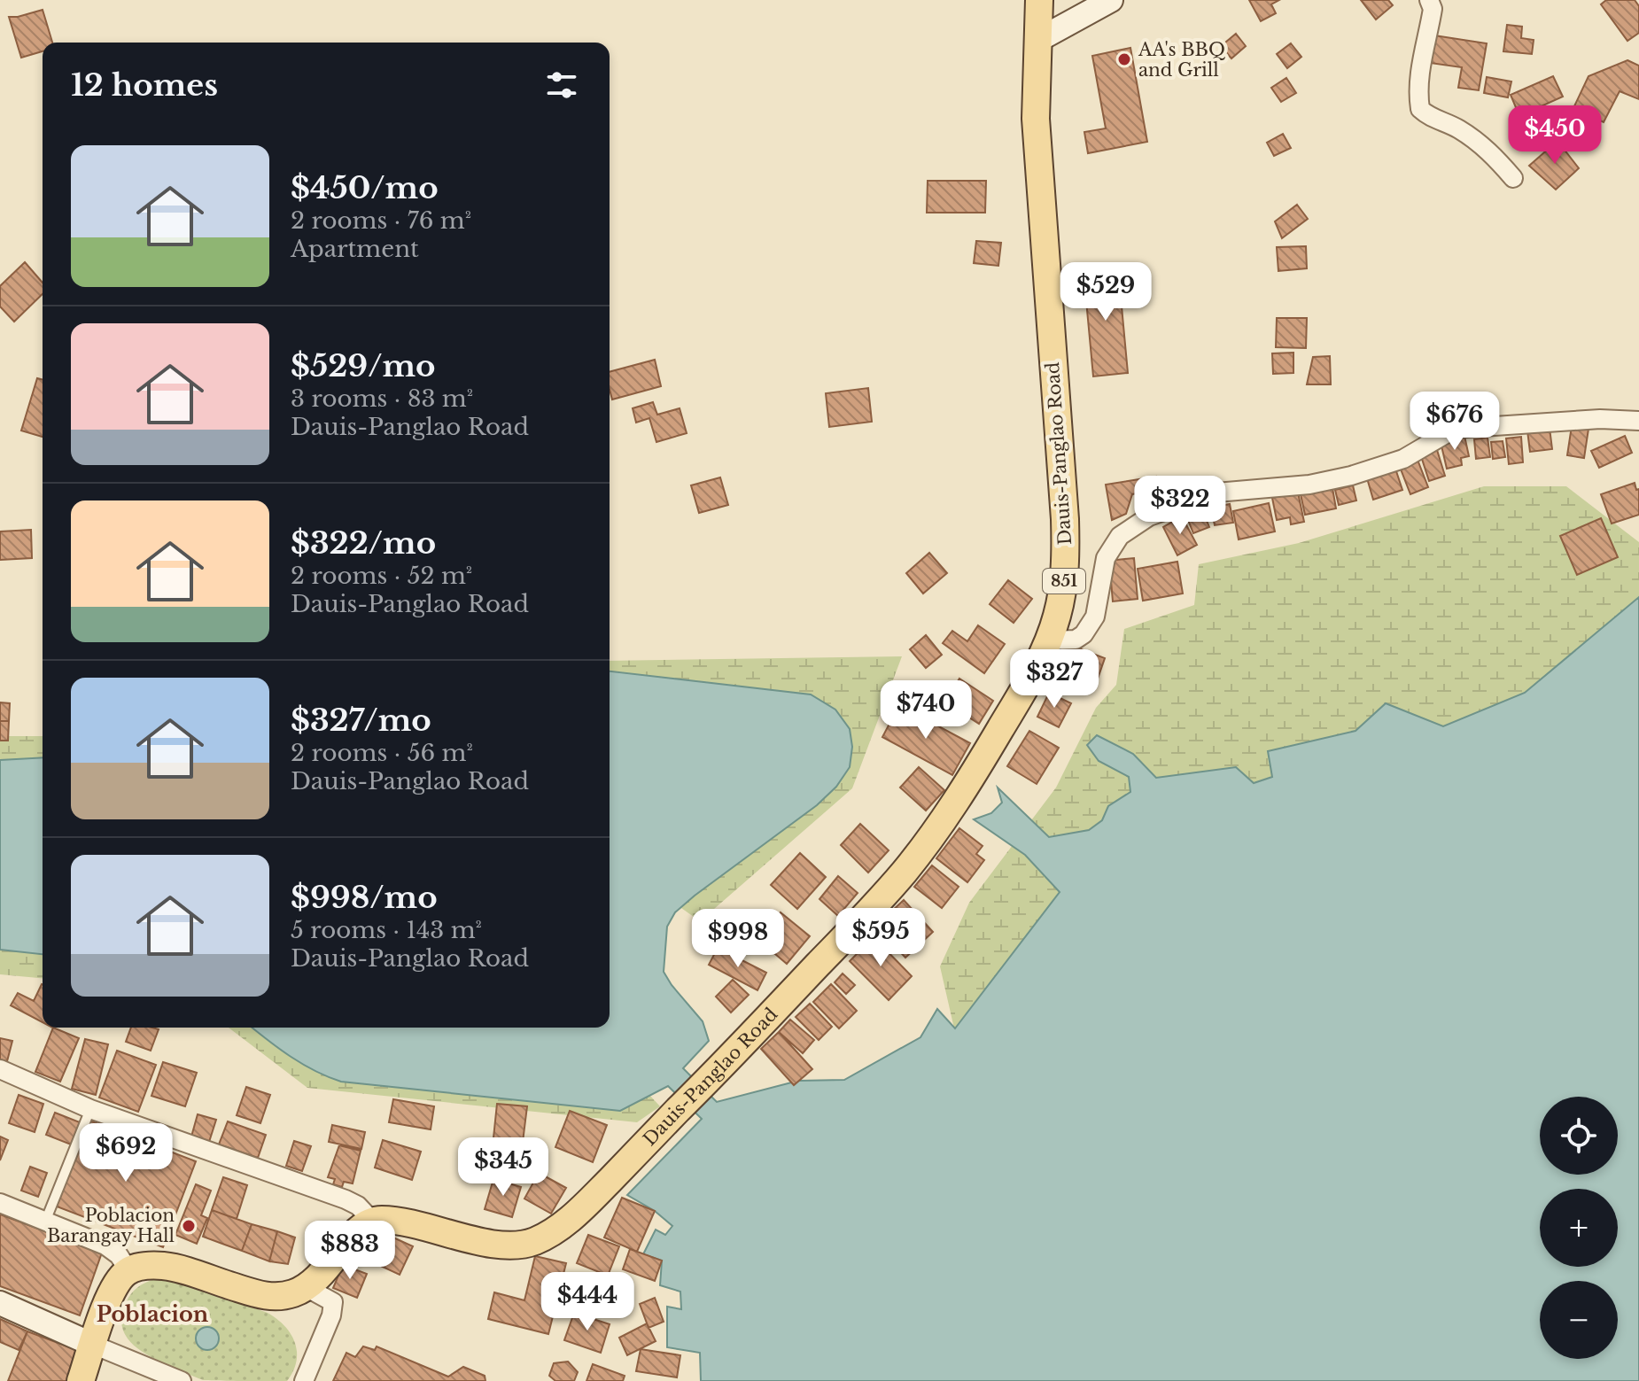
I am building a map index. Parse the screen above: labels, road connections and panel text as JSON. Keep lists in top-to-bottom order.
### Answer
{
  "streets": {
    "main road": ["Dauis-Panglao Road", "851"]
  },
  "districts": ["Poblacion"],
  "places": ["AA's BBQ and Grill", "Poblacion Barangay Hall"],
  "page": {
    "heading": "12 homes",
    "price": [
      "$450",
      "$529",
      "$676",
      "$322",
      "$327",
      "$740",
      "$595",
      "$998",
      "$692",
      "$345",
      "$883",
      "$444"
    ],
    "list": [
      {
        "name": "$450/mo",
        "note": "2 rooms · 76 m² · Apartment"
      },
      {
        "name": "$529/mo",
        "note": "3 rooms · 83 m² · Dauis-Panglao Road"
      },
      {
        "name": "$322/mo",
        "note": "2 rooms · 52 m² · Dauis-Panglao Road"
      },
      {
        "name": "$327/mo",
        "note": "2 rooms · 56 m² · Dauis-Panglao Road"
      },
      {
        "name": "$998/mo",
        "note": "5 rooms · 143 m² · Dauis-Panglao Road"
      }
    ],
    "map_buttons": ["+", "−"]
  }
}
